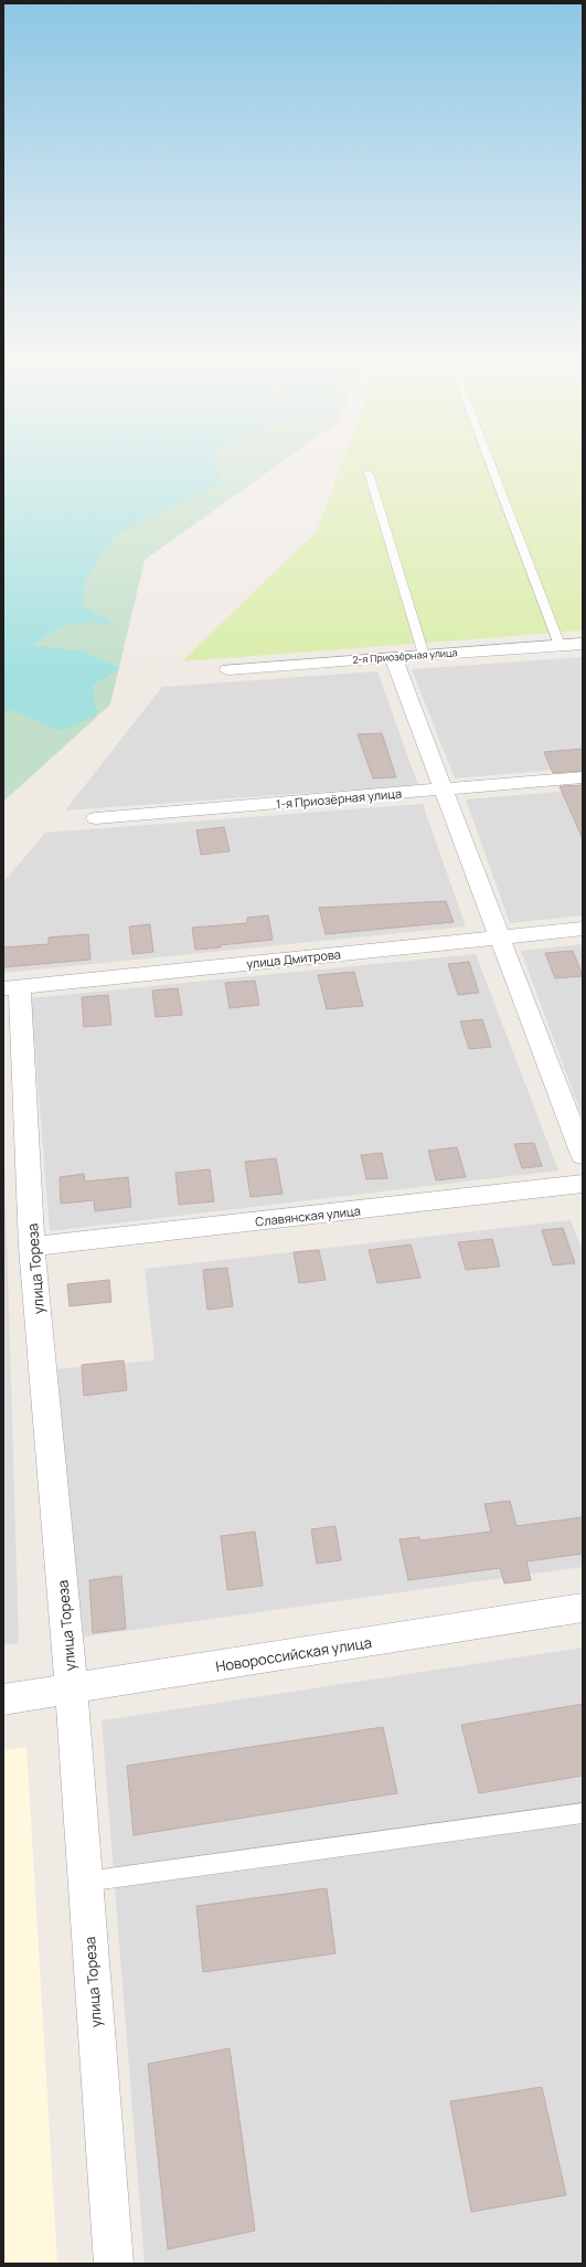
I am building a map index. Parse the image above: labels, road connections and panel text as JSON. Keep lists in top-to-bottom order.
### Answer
{
  "streets": {
    "street": [
      "2-я Приозёрная улица",
      "1-я Приозёрная улица",
      "улица Дмитрова",
      "Славянская улица",
      "улица Тореза",
      "Новороссийская улица"
    ]
  },
  "crossings": [
    ["улица Дмитрова", "улица Тореза"],
    ["Славянская улица", "улица Тореза"],
    ["улица Тореза", "Новороссийская улица"]
  ]
}
